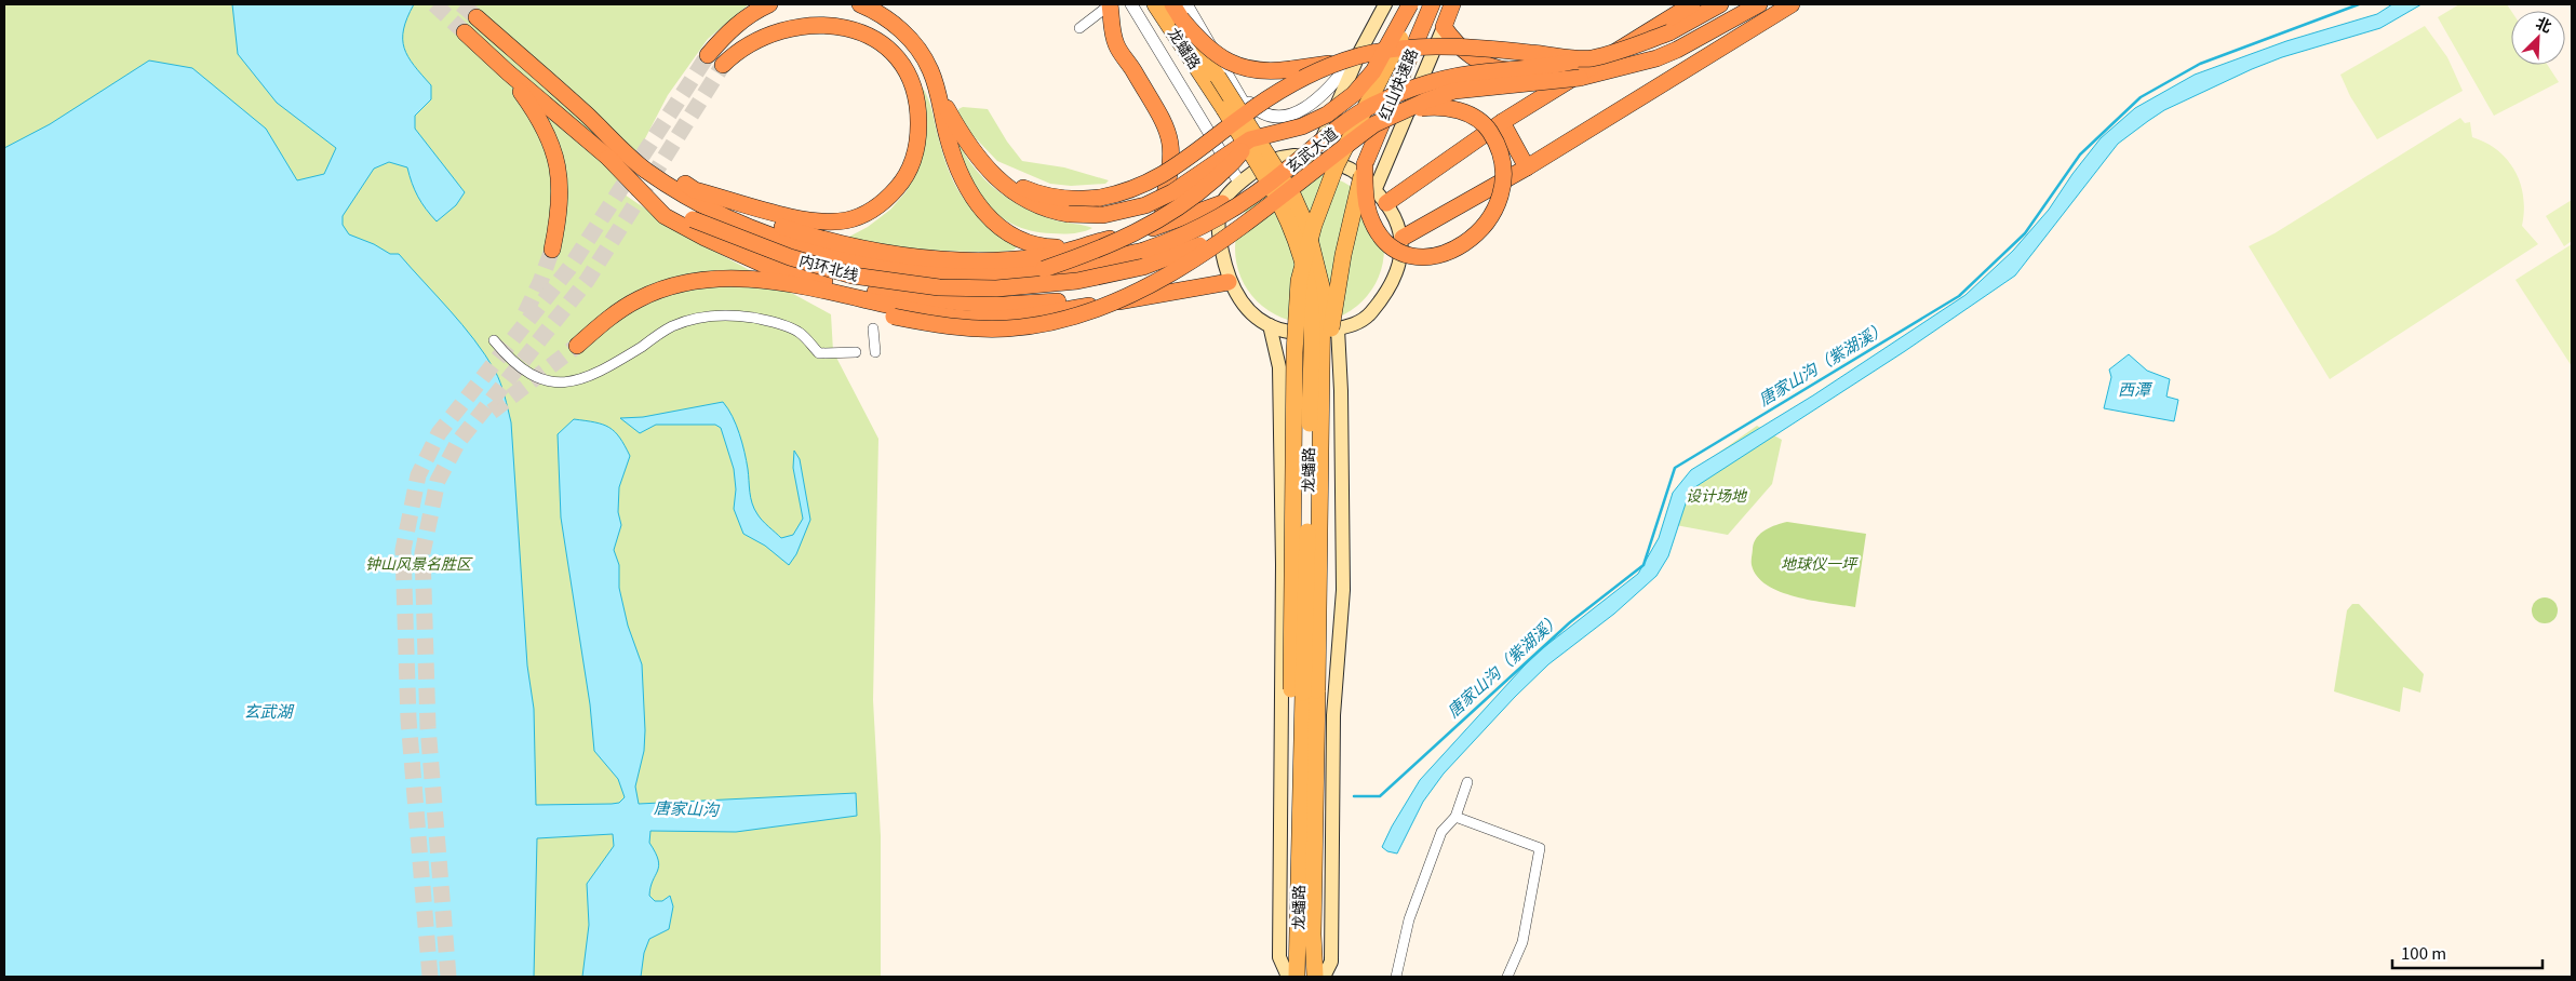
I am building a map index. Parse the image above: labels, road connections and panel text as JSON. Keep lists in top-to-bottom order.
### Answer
{
  "streets": {
    "highway": ["红山快速路", "玄武大道", "内环北线"],
    "main road": ["龙蟠路"]
  },
  "crossings": [
    ["玄武大道", "内环北线"]
  ],
  "water": [
    "唐家山沟（紫湖溪）",
    "西潭",
    "玄武湖",
    "唐家山沟"
  ],
  "parks": ["设计场地", "钟山风景名胜区", "地球仪一坪"],
  "scale_bar": "100 m",
  "north": "top right"
}
